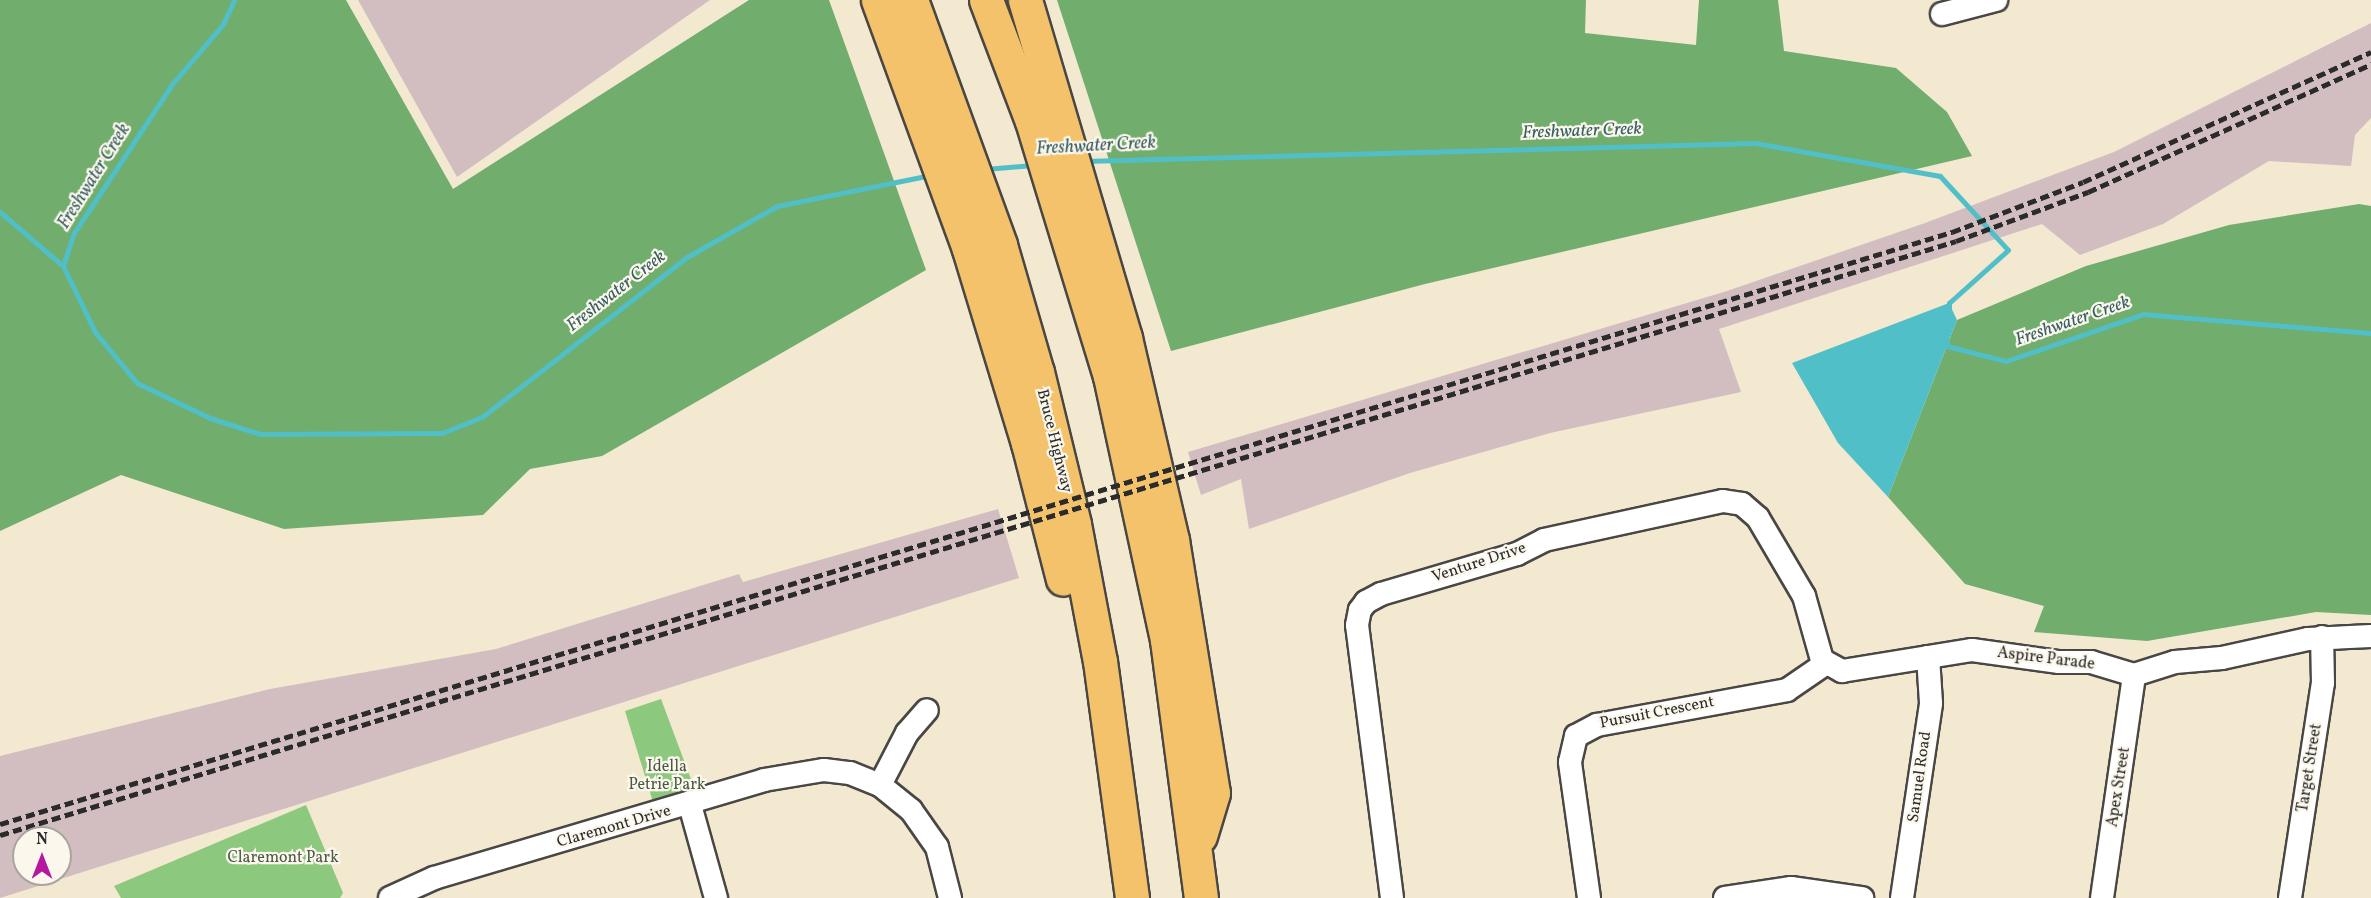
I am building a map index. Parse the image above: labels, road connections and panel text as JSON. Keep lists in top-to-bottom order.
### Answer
{
  "streets": {
    "highway": ["Bruce Highway"],
    "street": [
      "Venture Drive",
      "Aspire Parade",
      "Pursuit Crescent",
      "Target Street",
      "Samuel Road",
      "Apex Street",
      "Claremont Drive"
    ]
  },
  "crossings": [
    ["Venture Drive", "Aspire Parade"],
    ["Venture Drive", "Pursuit Crescent"],
    ["Aspire Parade", "Pursuit Crescent"],
    ["Aspire Parade", "Samuel Road"],
    ["Aspire Parade", "Apex Street"]
  ],
  "water": ["Freshwater Creek"],
  "parks": ["Idella Petrie Park", "Claremont Park"],
  "north": "top"
}
